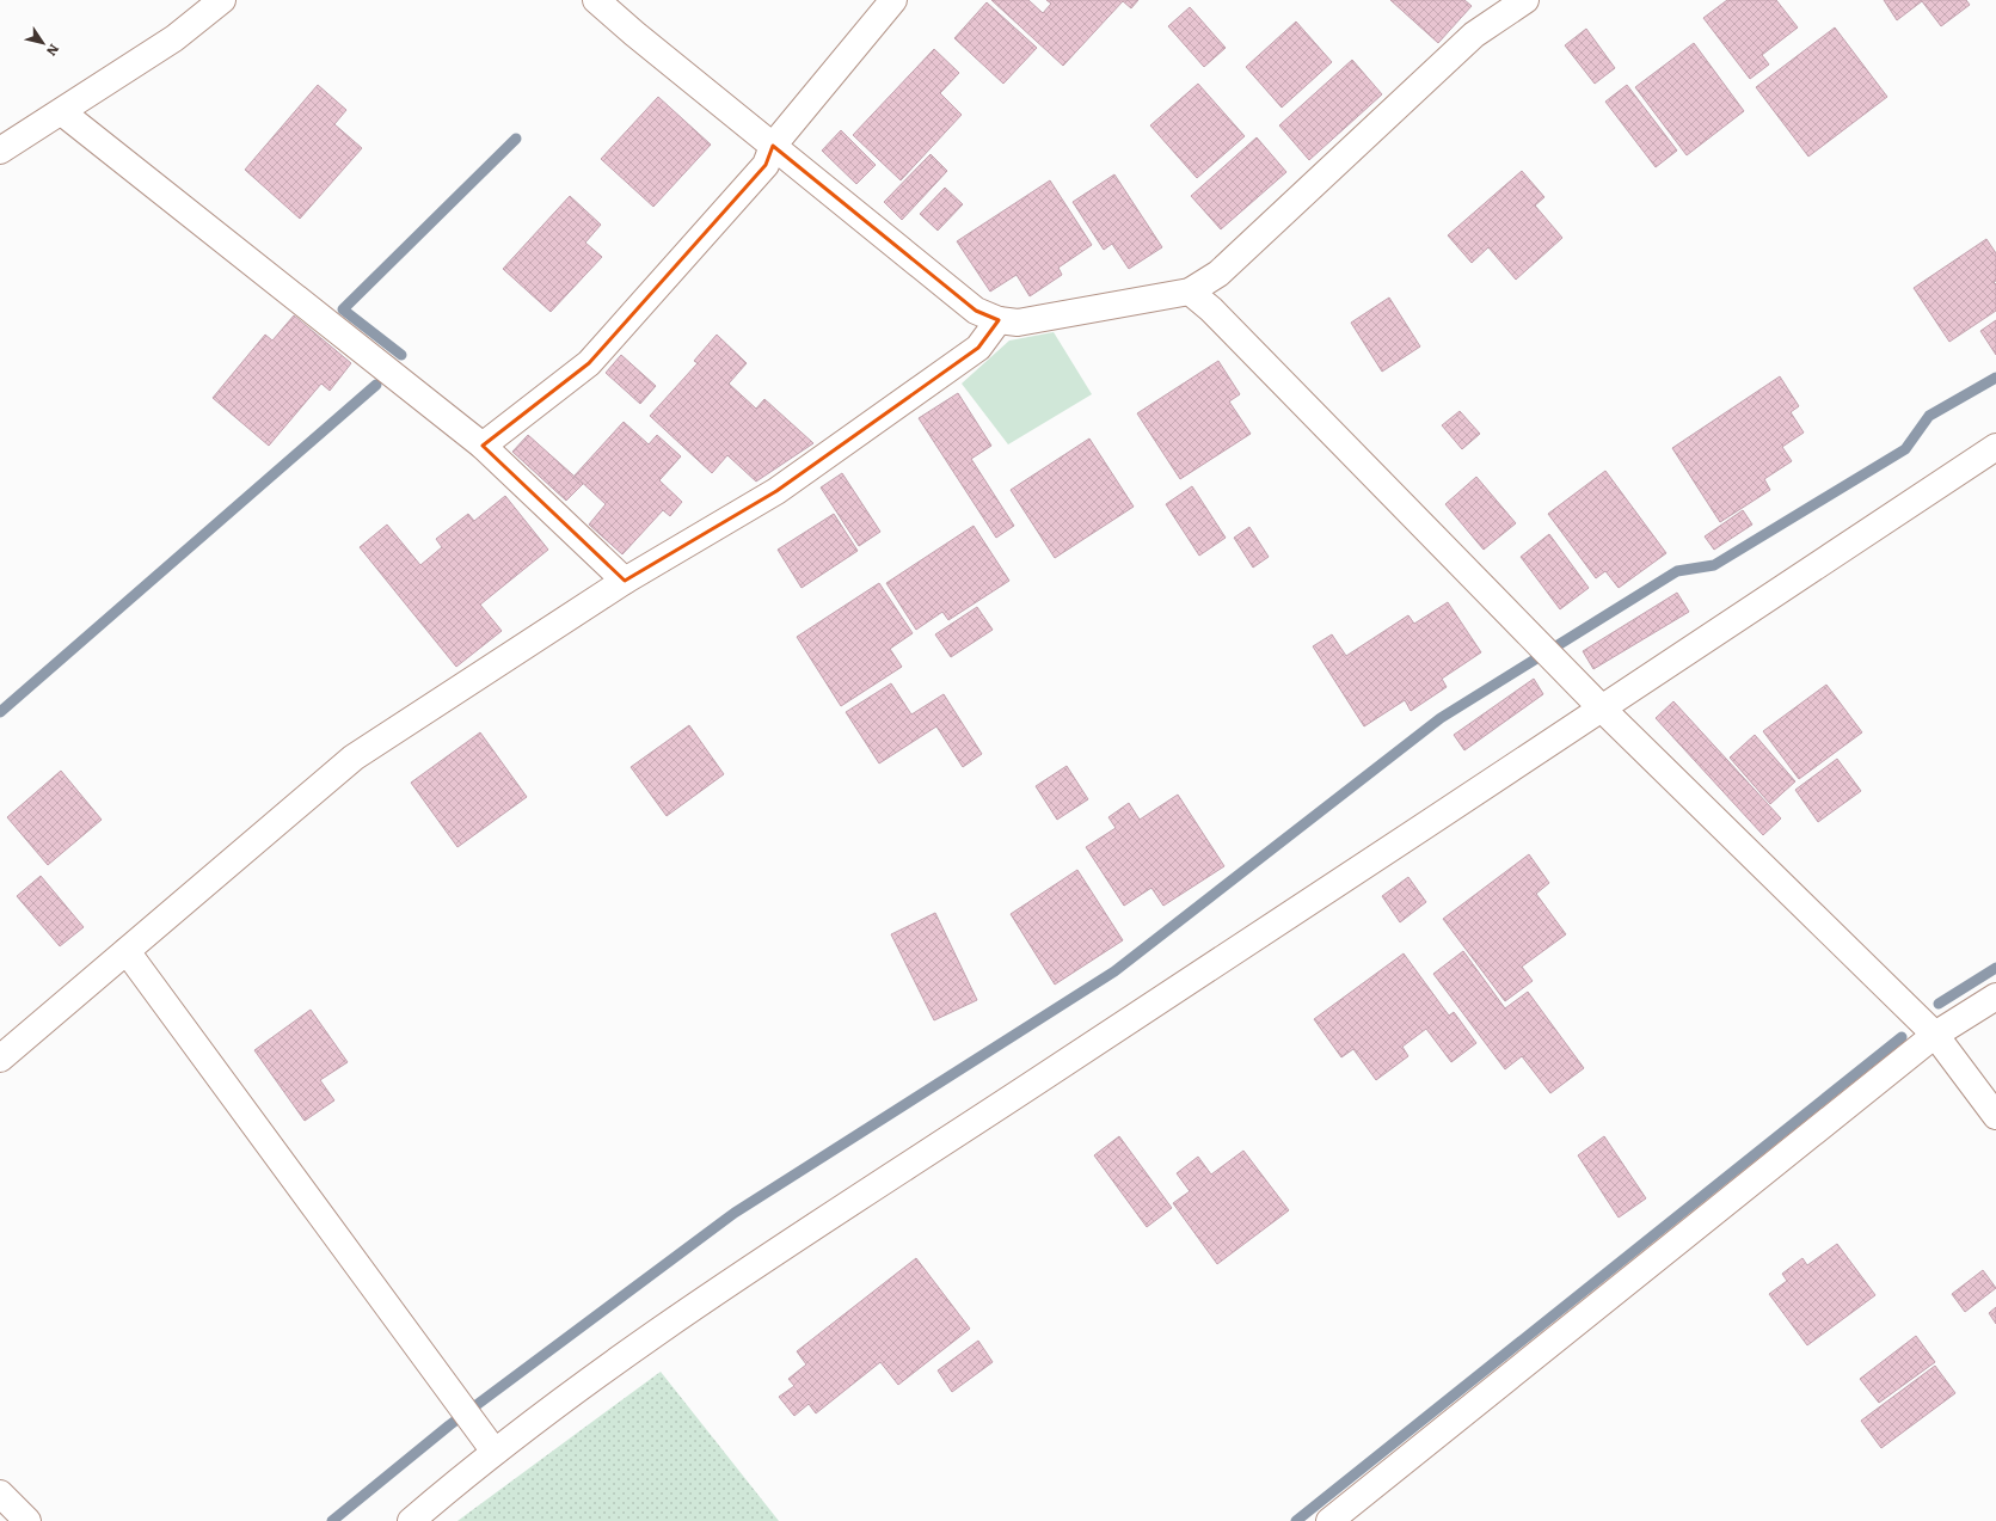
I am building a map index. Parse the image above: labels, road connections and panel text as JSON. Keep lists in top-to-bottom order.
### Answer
{
  "north": "bottom right"
}
